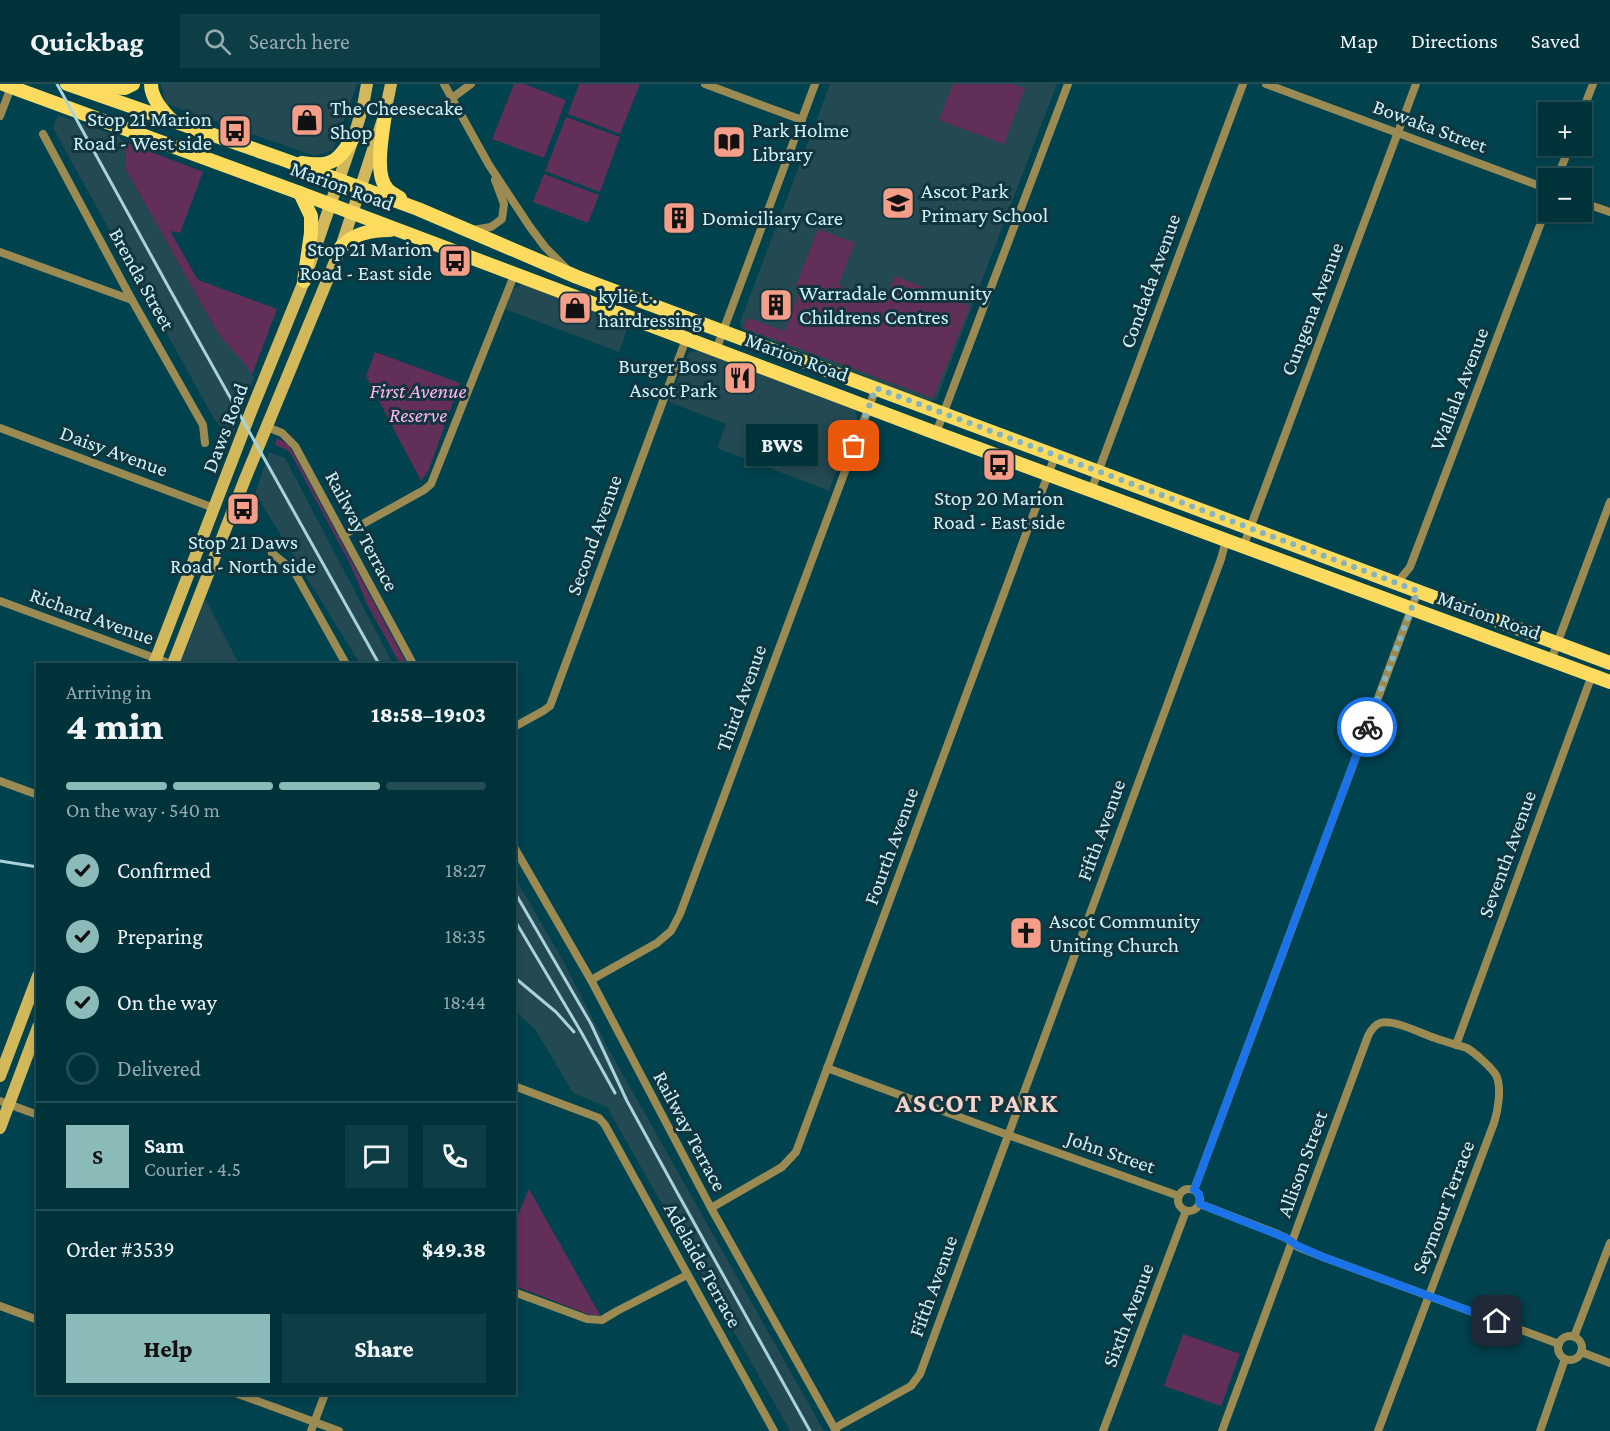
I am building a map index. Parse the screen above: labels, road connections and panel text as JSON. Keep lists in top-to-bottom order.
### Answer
{
  "streets": {
    "main road": ["Marion Road", "Daws Road"],
    "street": [
      "Bowaka Street",
      "Brenda Street",
      "Condada Avenue",
      "Cungena Avenue",
      "Wallala Avenue",
      "Daisy Avenue",
      "Railway Terrace",
      "Second Avenue",
      "Richard Avenue",
      "Third Avenue",
      "Fifth Avenue",
      "Fourth Avenue",
      "Seventh Avenue",
      "John Street",
      "Allison Street",
      "Seymour Terrace",
      "Adelaide Terrace",
      "Sixth Avenue"
    ]
  },
  "crossings": [
    ["Bowaka Street", "Cungena Avenue"],
    ["Marion Road", "Condada Avenue"],
    ["Marion Road", "Cungena Avenue"],
    ["Marion Road", "Wallala Avenue"],
    ["Marion Road", "Daws Road"],
    ["Marion Road", "Second Avenue"],
    ["Marion Road", "Third Avenue"],
    ["Marion Road", "Fifth Avenue"],
    ["Marion Road", "Fourth Avenue"],
    ["Marion Road", "Seventh Avenue"],
    ["Daws Road", "Daisy Avenue"],
    ["Daws Road", "Railway Terrace"],
    ["Daws Road", "Richard Avenue"],
    ["Railway Terrace", "Third Avenue"],
    ["Railway Terrace", "Fifth Avenue"],
    ["Railway Terrace", "Fourth Avenue"],
    ["Fifth Avenue", "John Street"],
    ["Fourth Avenue", "John Street"],
    ["Seventh Avenue", "Allison Street"],
    ["Seventh Avenue", "Seymour Terrace"],
    ["John Street", "Sixth Avenue"],
    ["Allison Street", "Seymour Terrace"]
  ],
  "districts": ["ASCOT PARK"],
  "parks": ["First Avenue Reserve"],
  "places": {
    "shop": ["The Cheesecake Shop", "kylie t . hairdressing"],
    "bus stop": [
      "Stop 21 Marion Road - West side",
      "Stop 21 Marion Road - East side",
      "Stop 20 Marion Road - East side",
      "Stop 21 Daws Road - North side"
    ],
    "library": ["Park Holme Library"],
    "school or university": ["Ascot Park Primary School"],
    "building": ["Domiciliary Care", "Warradale Community Childrens Centres"],
    "restaurant": ["Burger Boss Ascot Park"],
    "other": ["BWS"],
    "church": ["Ascot Community Uniting Church"]
  },
  "page": {
    "header": "Quickbag",
    "search": "Search here",
    "nav": ["Map", "Directions", "Saved"],
    "map_buttons": ["+", "−"],
    "bubble": "BWS",
    "heading": ["4 min", "Arriving in", "18:58–19:03"],
    "panel": [
      "Sam",
      "Courier · 4.5",
      "Order #3539",
      "$49.38"
    ],
    "bar": "On the way · 540 m",
    "list": [
      ["Confirmed", "18:27"],
      ["Preparing", "18:35"],
      ["On the way", "18:44"],
      "Delivered"
    ],
    "round": "S",
    "buttons": ["Help", "Share"]
  }
}
